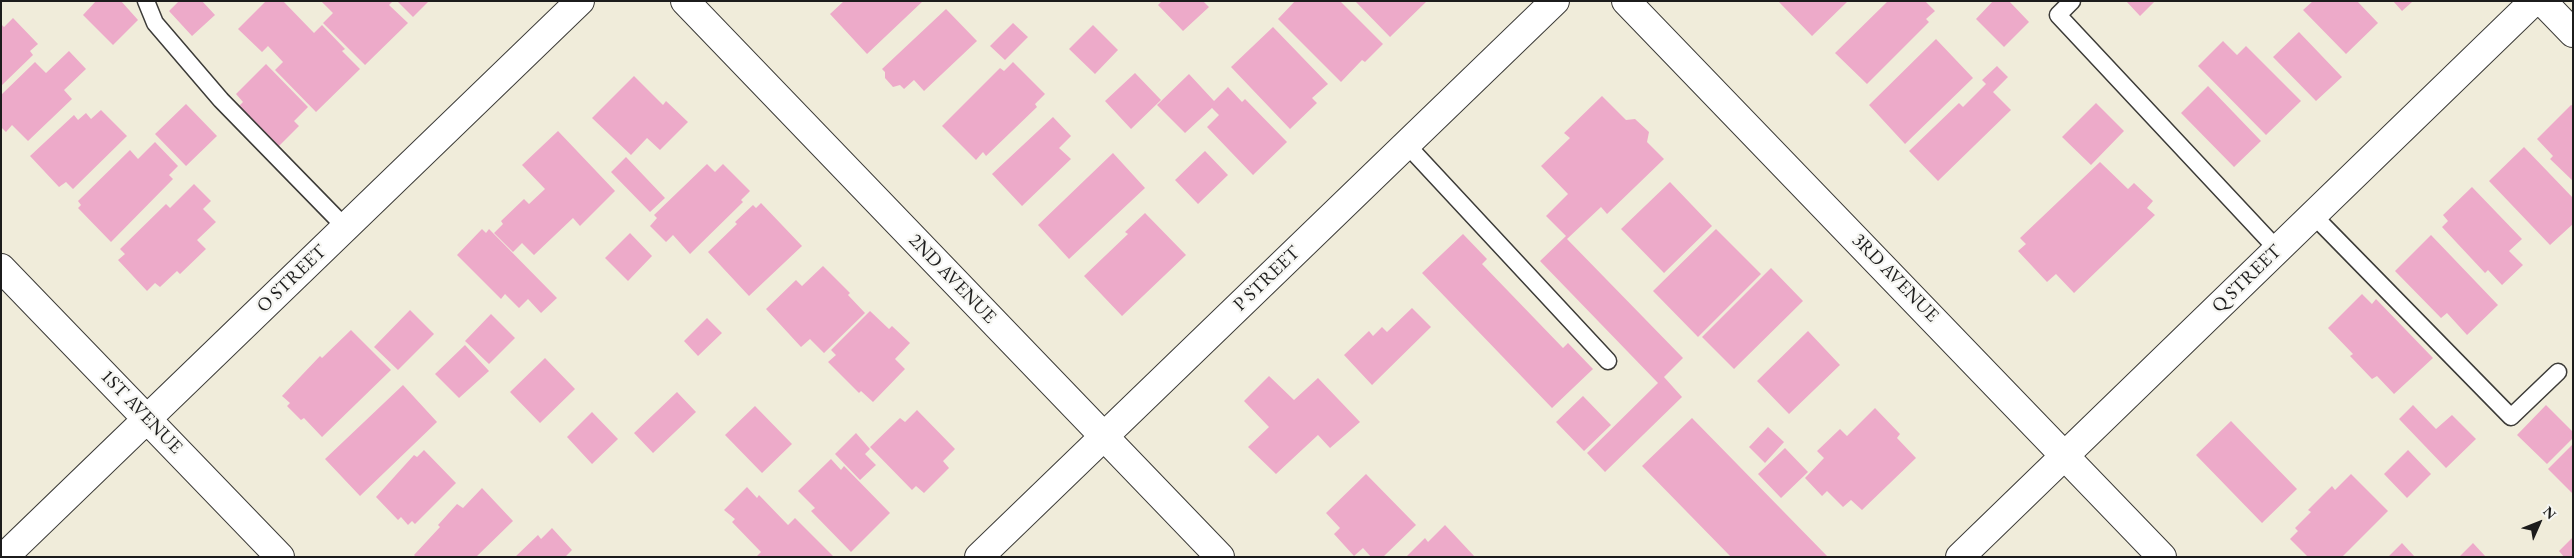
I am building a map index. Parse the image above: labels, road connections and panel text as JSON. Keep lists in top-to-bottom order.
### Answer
{
  "streets": {
    "street": [
      "3RD AVENUE",
      "O STREET",
      "2ND AVENUE",
      "P STREET",
      "Q STREET",
      "1ST AVENUE"
    ]
  },
  "crossings": [
    ["3RD AVENUE", "Q STREET"],
    ["O STREET", "1ST AVENUE"],
    ["2ND AVENUE", "P STREET"]
  ],
  "north": "top right"
}
